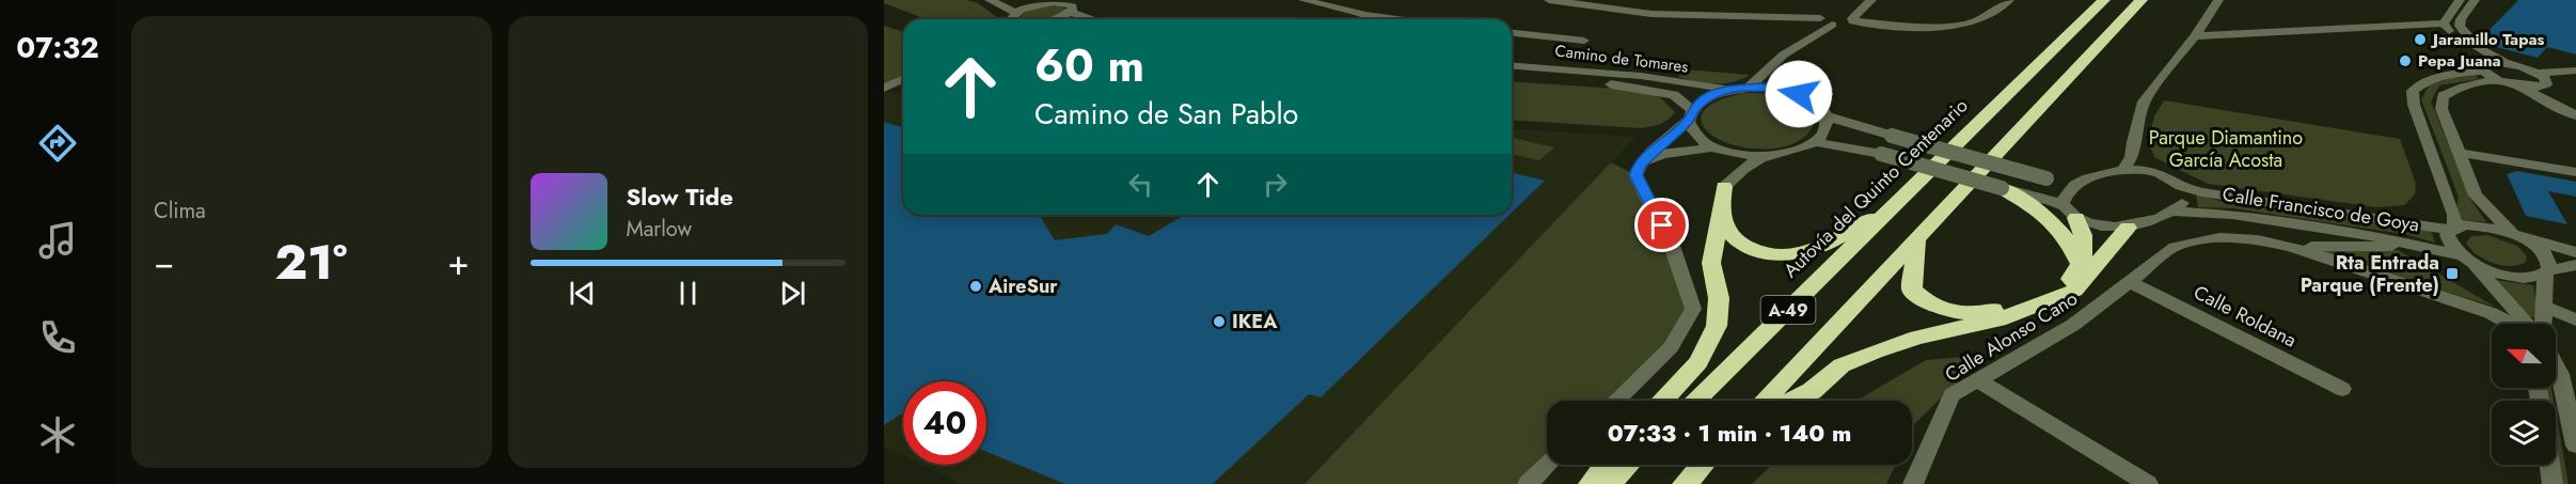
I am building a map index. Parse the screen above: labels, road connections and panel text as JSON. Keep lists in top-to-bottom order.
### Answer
{
  "streets": {
    "highway": ["Autovía del Quinto Centenario", "A-49"],
    "street": [
      "Camino de Tomares",
      "Calle Francisco de Goya",
      "Calle Roldana",
      "Calle Alonso Cano"
    ]
  },
  "crossings": [
    ["Calle Roldana", "Calle Alonso Cano"]
  ],
  "parks": ["Parque Diamantino García Acosta"],
  "places": {
    "other": [
      "Jaramillo Tapas",
      "Pepa Juana",
      "AireSur",
      "IKEA"
    ],
    "transit": ["Rta Entrada Parque (Frente)"]
  },
  "north": "left",
  "page": {
    "tabs": "07:32",
    "tile": "Clima",
    "turn": ["60 m", "Camino de San Pablo"],
    "song": ["Slow Tide", "Marlow"],
    "heat": ["−", "21°", "+"],
    "limit": "40",
    "trip": "07:33 · 1 min · 140 m"
  }
}
